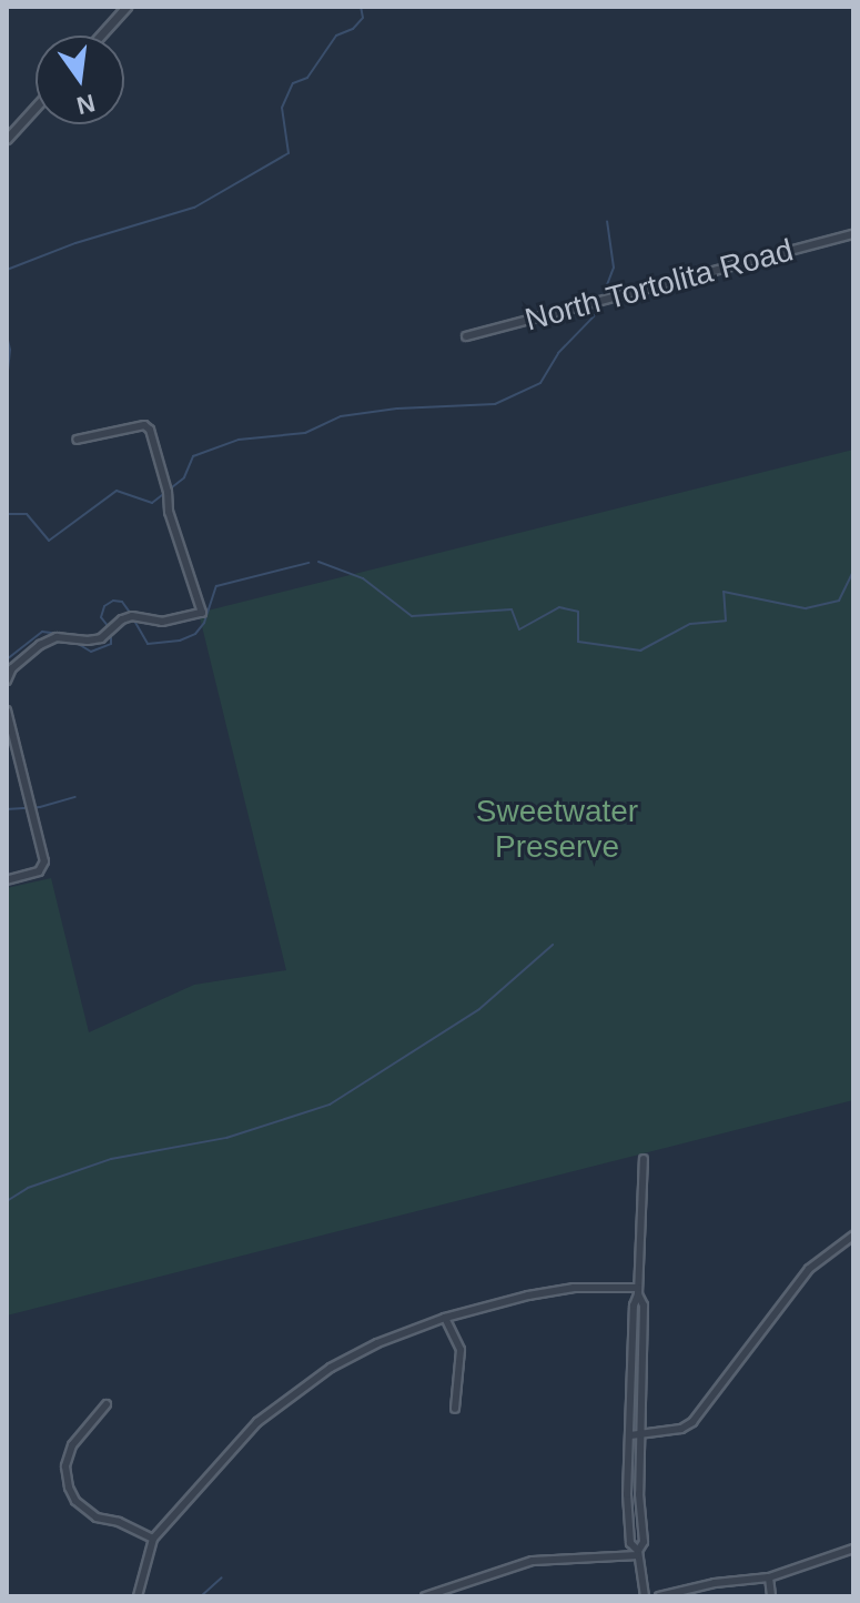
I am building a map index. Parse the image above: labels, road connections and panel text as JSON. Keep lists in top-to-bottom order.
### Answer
{
  "streets": {
    "street": ["North Tortolita Road"]
  },
  "parks": ["Sweetwater Preserve"],
  "north": "bottom"
}
